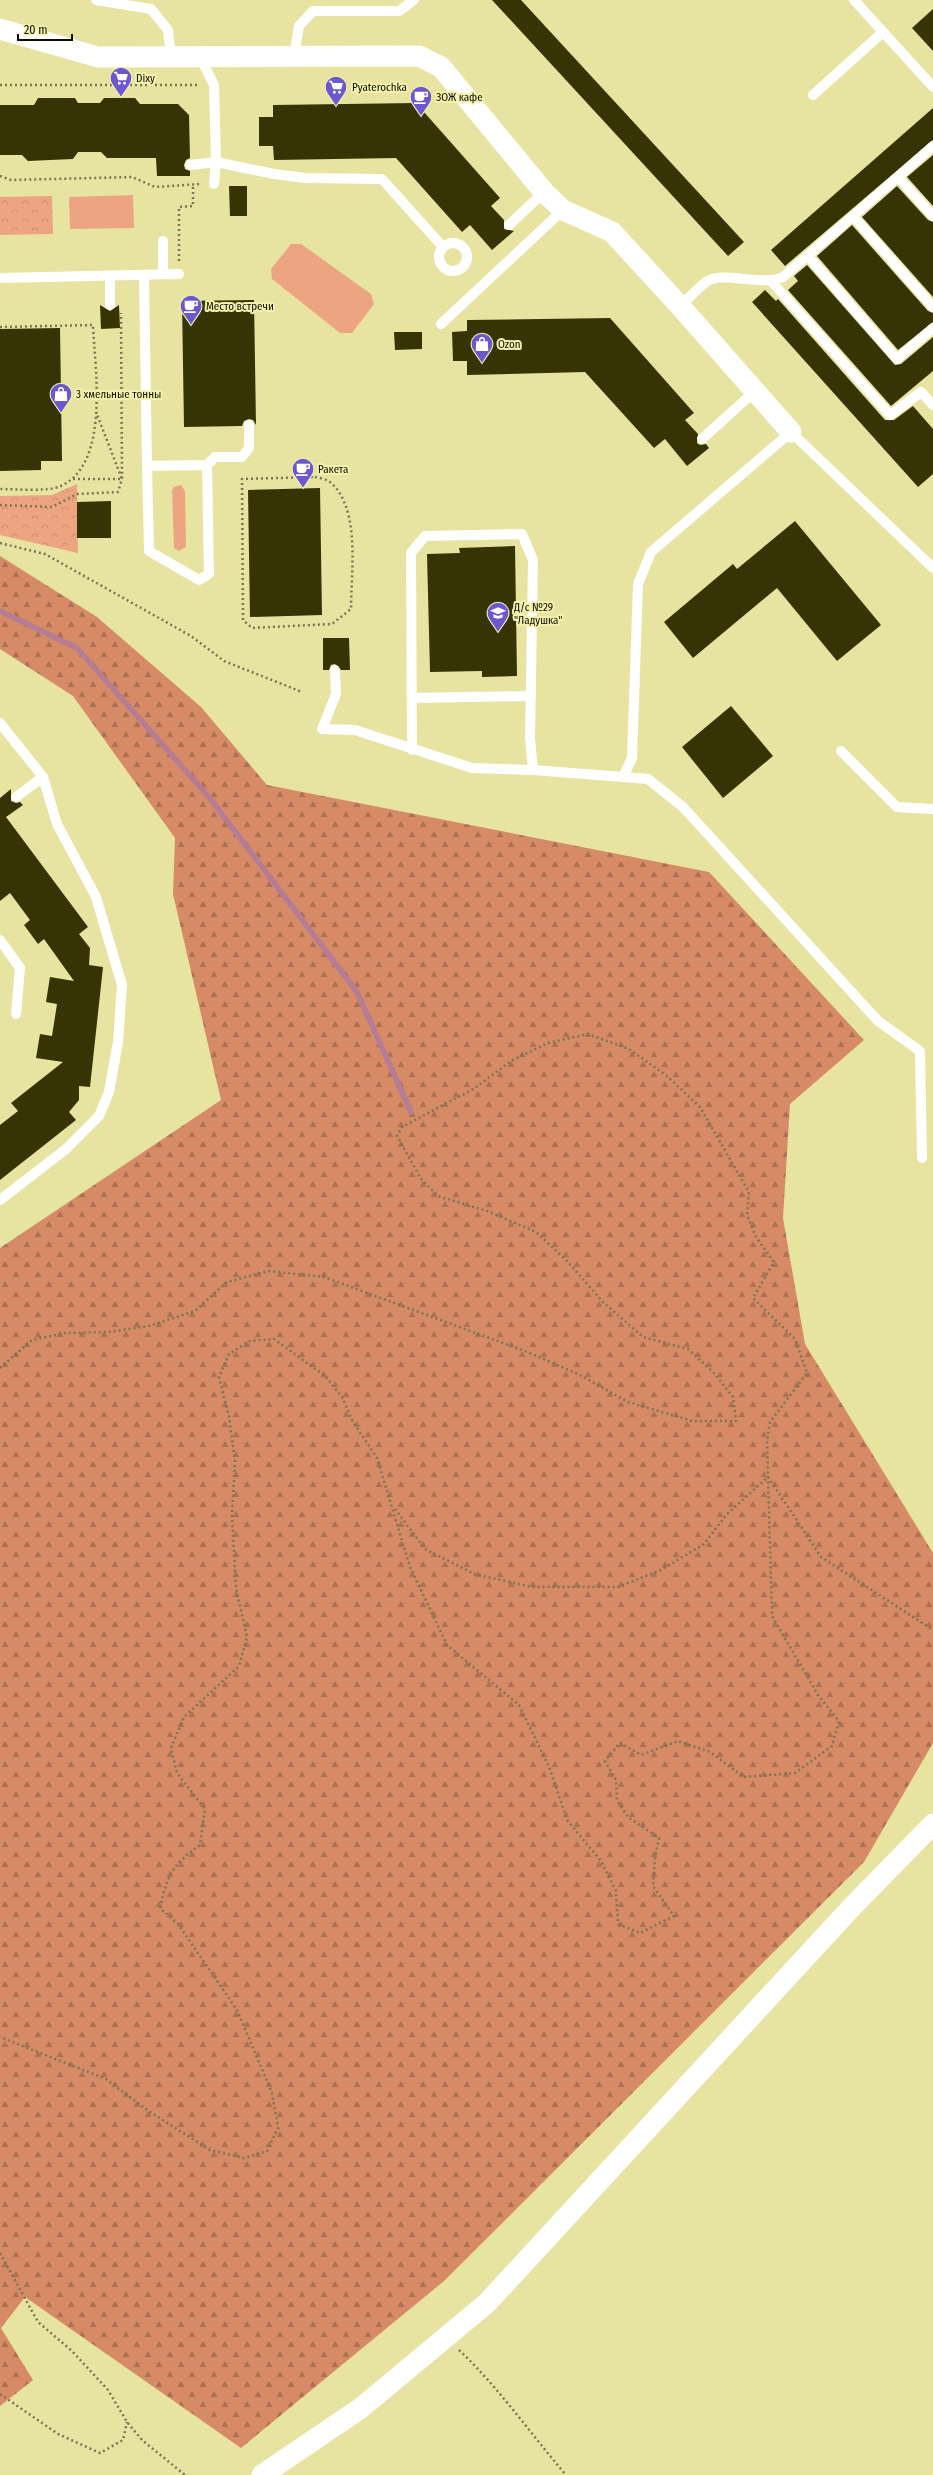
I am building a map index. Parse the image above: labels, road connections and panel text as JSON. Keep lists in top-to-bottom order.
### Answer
{
  "places": {
    "supermarket": ["Dixy", "Pyaterochka"],
    "cafe": ["ЗОЖ кафе", "Место встречи", "Ракета"],
    "shop": ["Ozon", "3 хмельные тонны"],
    "school or university": ["Д/с №29 \"Ладушка\""]
  },
  "scale_bar": "20 m"
}
